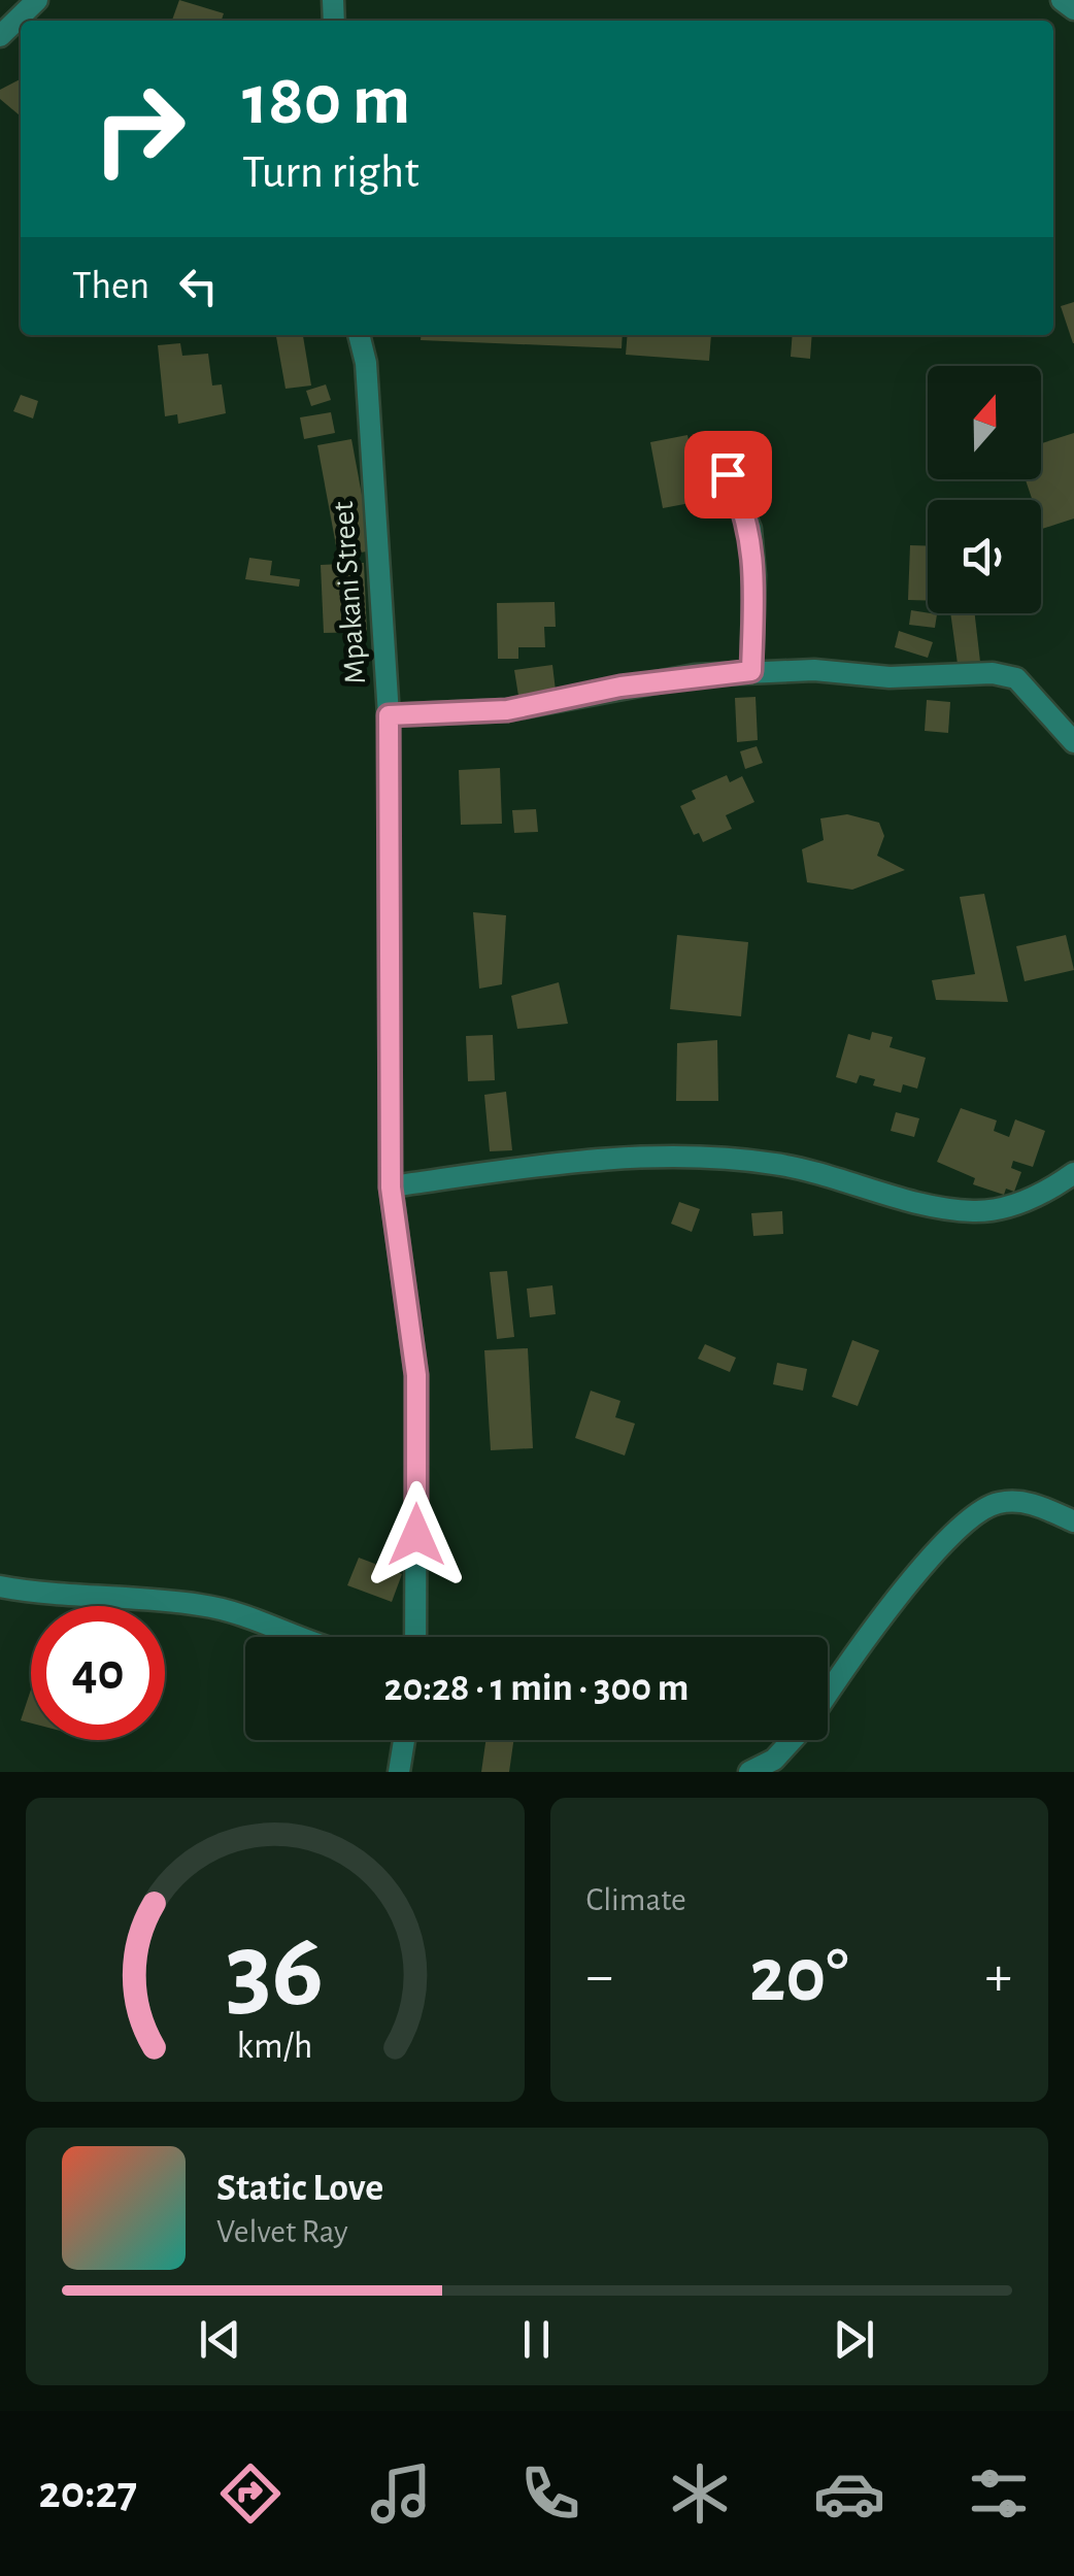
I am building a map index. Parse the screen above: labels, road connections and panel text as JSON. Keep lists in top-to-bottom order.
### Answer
{
  "streets": {
    "street": ["Mpakani Street"]
  },
  "north": "top",
  "page": {
    "turn": ["180 m", "Turn right"],
    "then": "Then",
    "limit": "40",
    "trip": "20:28 · 1 min · 300 m",
    "tile": "Climate",
    "heat": ["−", "20°", "+"],
    "song": ["Static Love", "Velvet Ray"],
    "tabs": "20:27",
    "gauge": ["36", "km/h"]
  }
}
